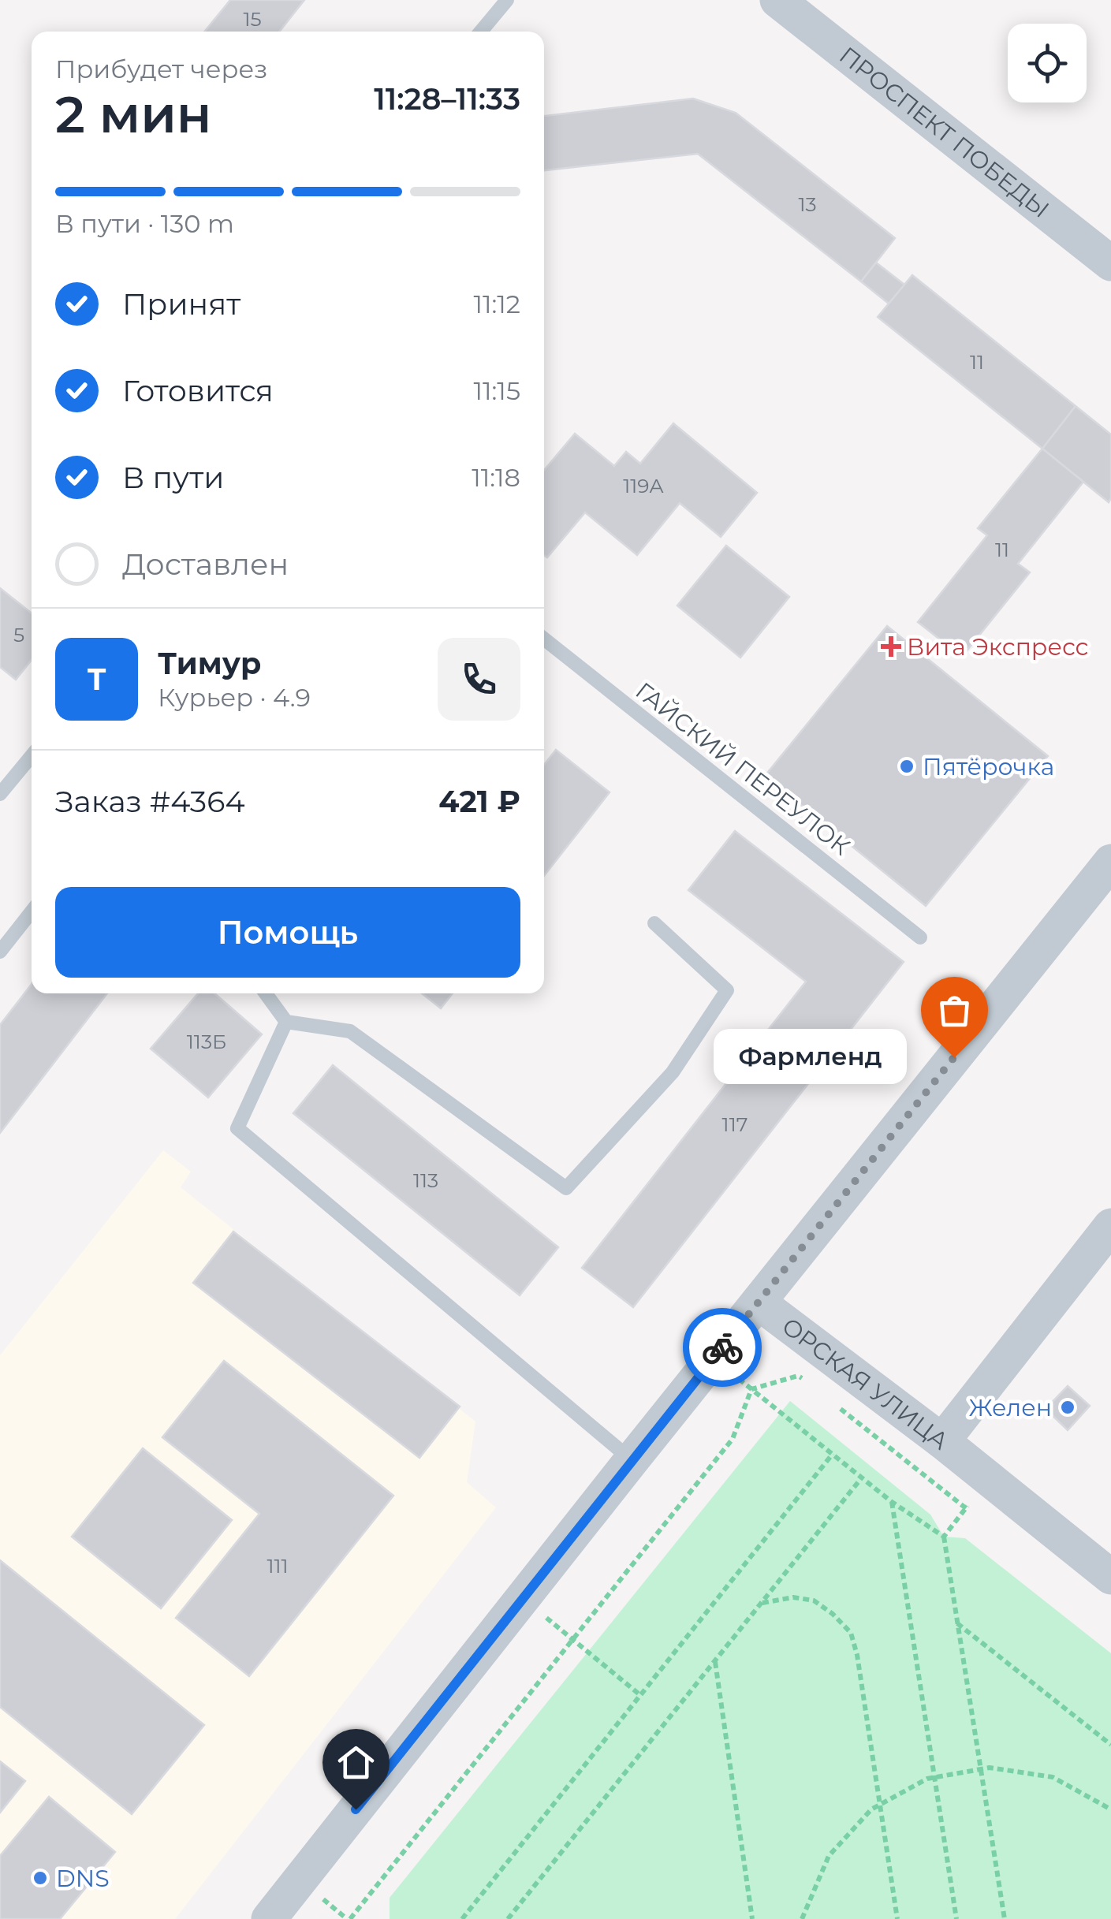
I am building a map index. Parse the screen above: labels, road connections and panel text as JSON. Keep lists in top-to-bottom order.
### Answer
{
  "streets": {
    "street": ["ПРОСПЕКТ ПОБЕДЫ", "ОРСКАЯ УЛИЦА"],
    "lane": ["ГАЙСКИЙ ПЕРЕУЛОК"]
  },
  "places": {
    "health": ["Вита Экспресс"],
    "other": [
      "Пятёрочка",
      "Фармленд",
      "Желен",
      "DNS"
    ]
  },
  "house_numbers": [
    "15",
    "13",
    "11",
    "119А",
    "11",
    "5",
    "113Б",
    "117",
    "113",
    "111"
  ],
  "page": {
    "heading": ["2 мин", "Прибудет через", "11:28–11:33"],
    "panel": [
      "Тимур",
      "Курьер · 4.9",
      "Заказ #4364",
      "421 ₽"
    ],
    "bar": "В пути · 130 m",
    "list": [
      ["Принят", "11:12"],
      ["Готовится", "11:15"],
      ["В пути", "11:18"],
      "Доставлен"
    ],
    "round": "Т",
    "buttons": "Помощь",
    "bubble": "Фармленд"
  }
}
